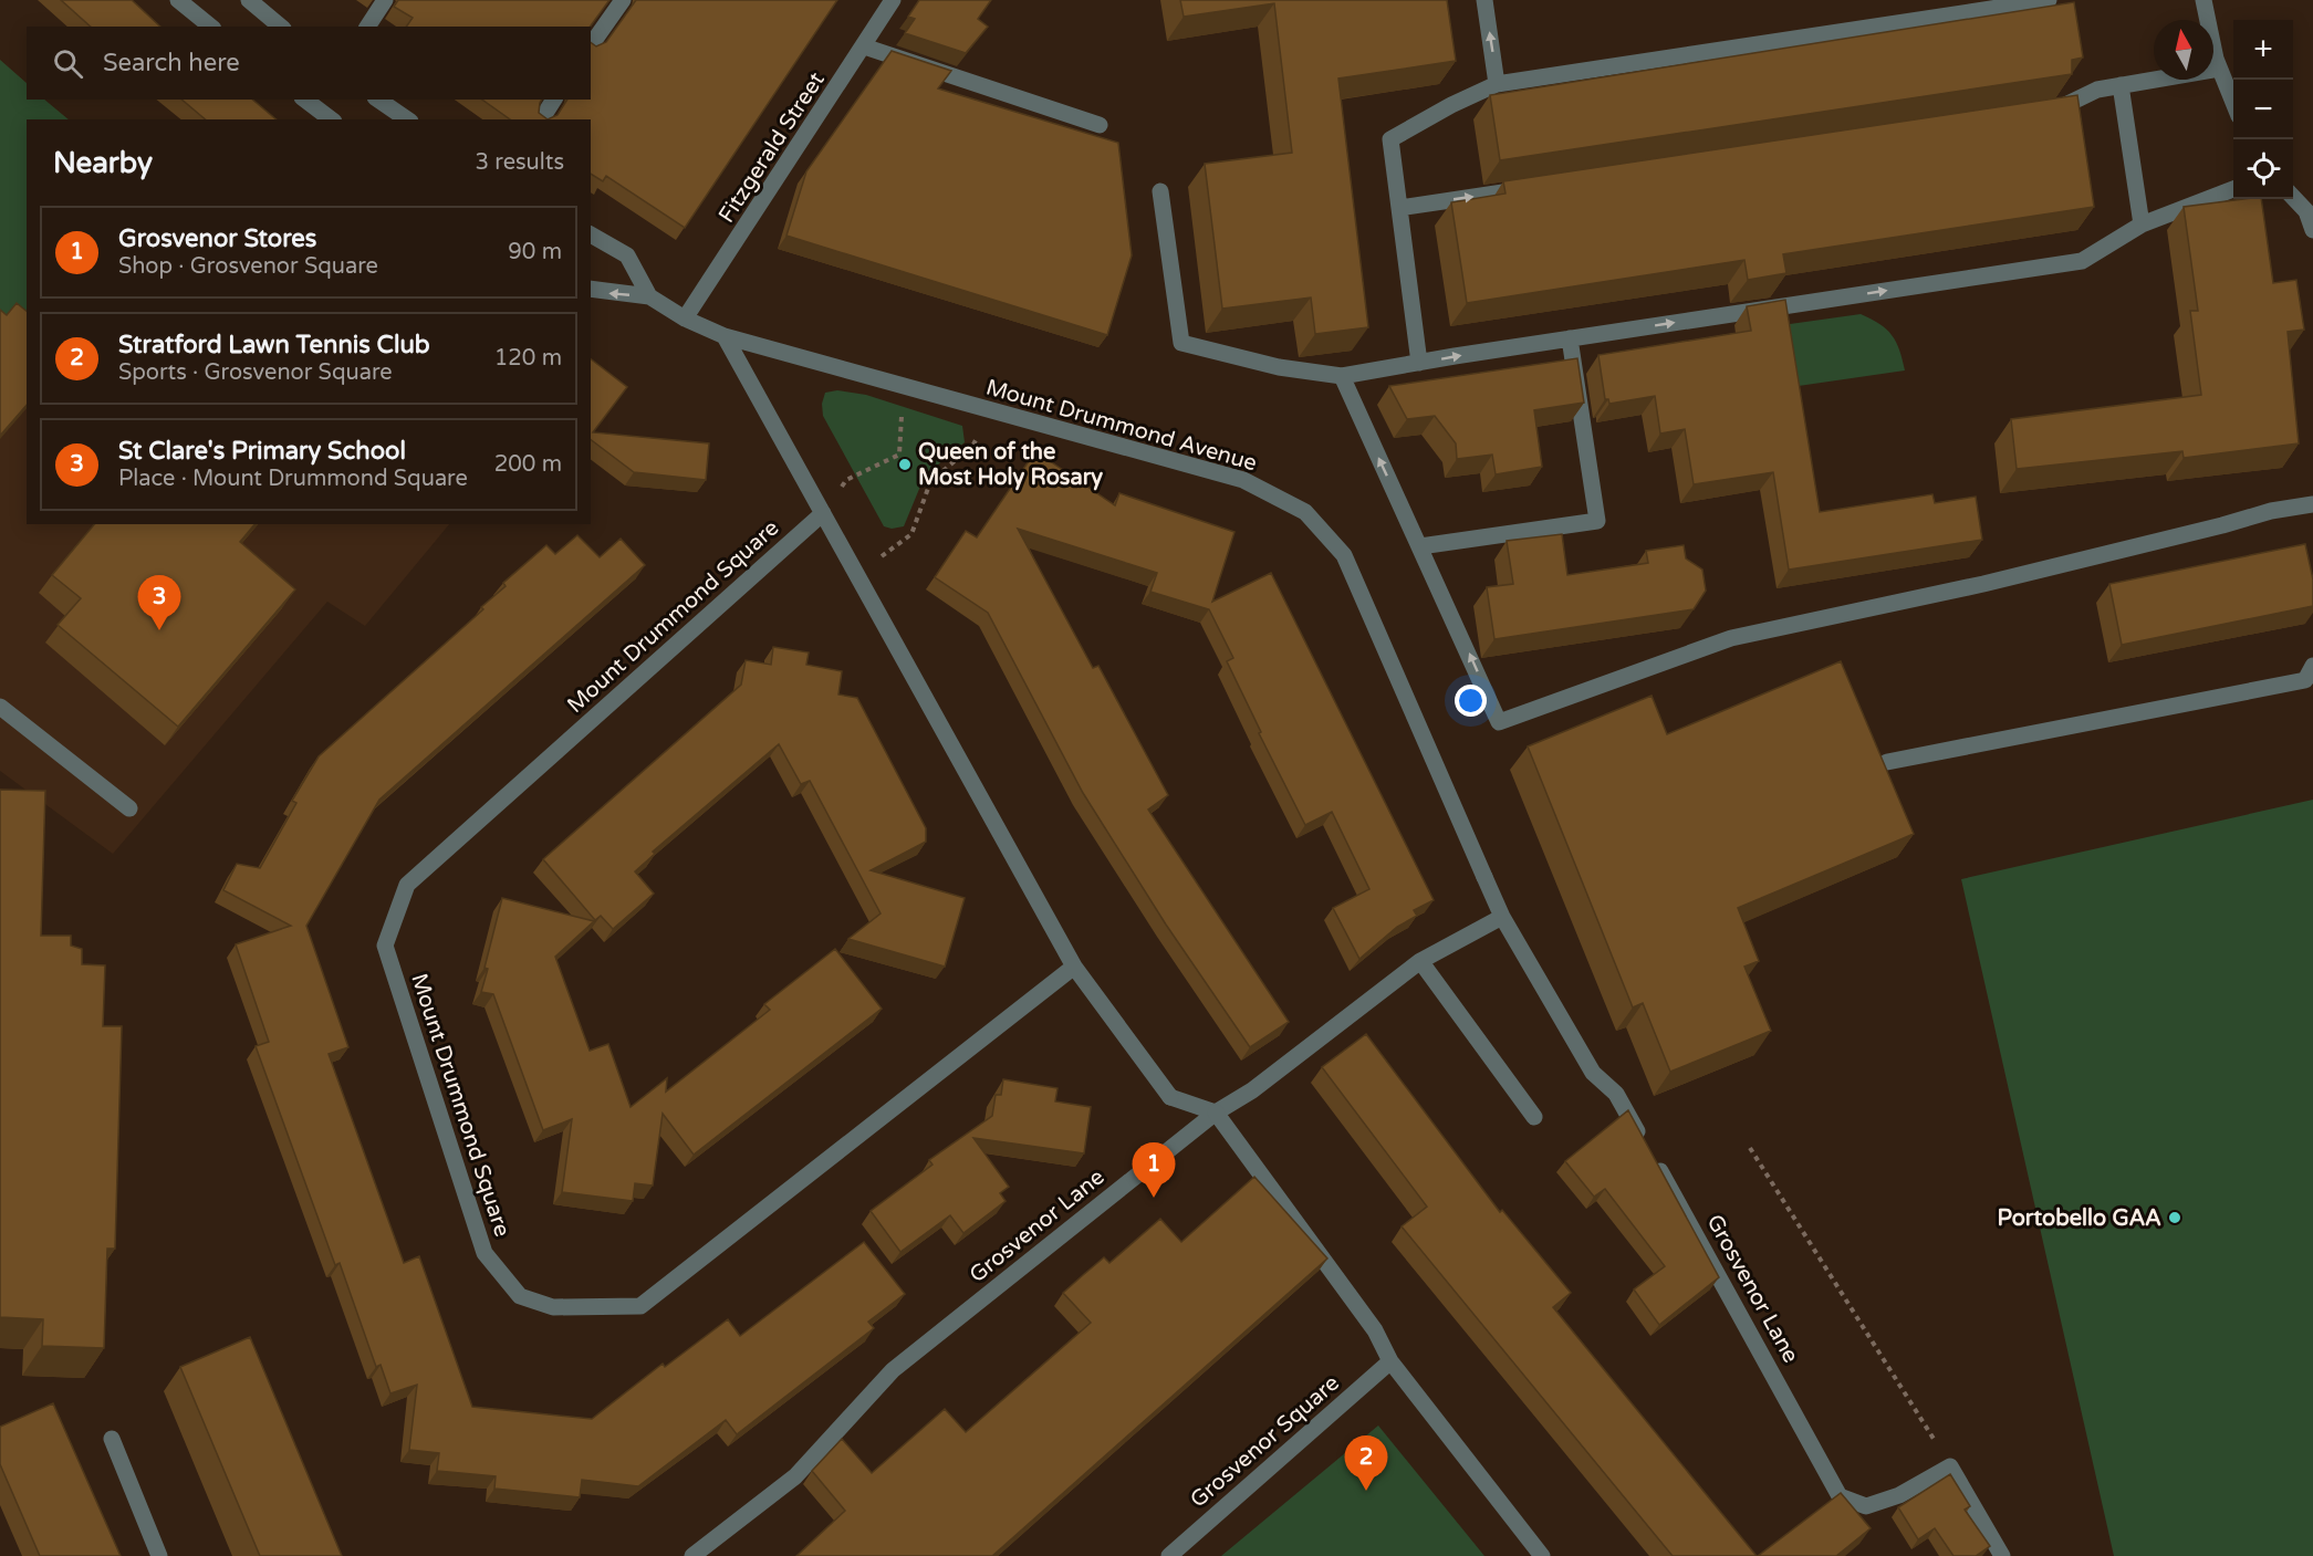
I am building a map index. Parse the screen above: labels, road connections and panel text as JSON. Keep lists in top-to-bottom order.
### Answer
{
  "streets": {
    "street": [
      "Fitzgerald Street",
      "Mount Drummond Avenue",
      "Mount Drummond Square",
      "Grosvenor Lane",
      "Grosvenor Square"
    ]
  },
  "crossings": [
    ["Fitzgerald Street", "Mount Drummond Avenue"],
    ["Mount Drummond Avenue", "Grosvenor Lane"]
  ],
  "places": ["Queen of the Most Holy Rosary", "Portobello GAA"],
  "north": "top",
  "page": {
    "map_buttons": ["+", "−"],
    "search": "Search here",
    "heading": ["Nearby", "3 results"],
    "list": [
      {
        "mark": "1",
        "name": "Grosvenor Stores",
        "note": "Shop · Grosvenor Square",
        "value": "90 m"
      },
      {
        "mark": "2",
        "name": "Stratford Lawn Tennis Club",
        "note": "Sports · Grosvenor Square",
        "value": "120 m"
      },
      {
        "mark": "3",
        "name": "St Clare's Primary School",
        "note": "Place · Mount Drummond Square",
        "value": "200 m"
      }
    ],
    "pins": ["3", "1", "2"]
  }
}
